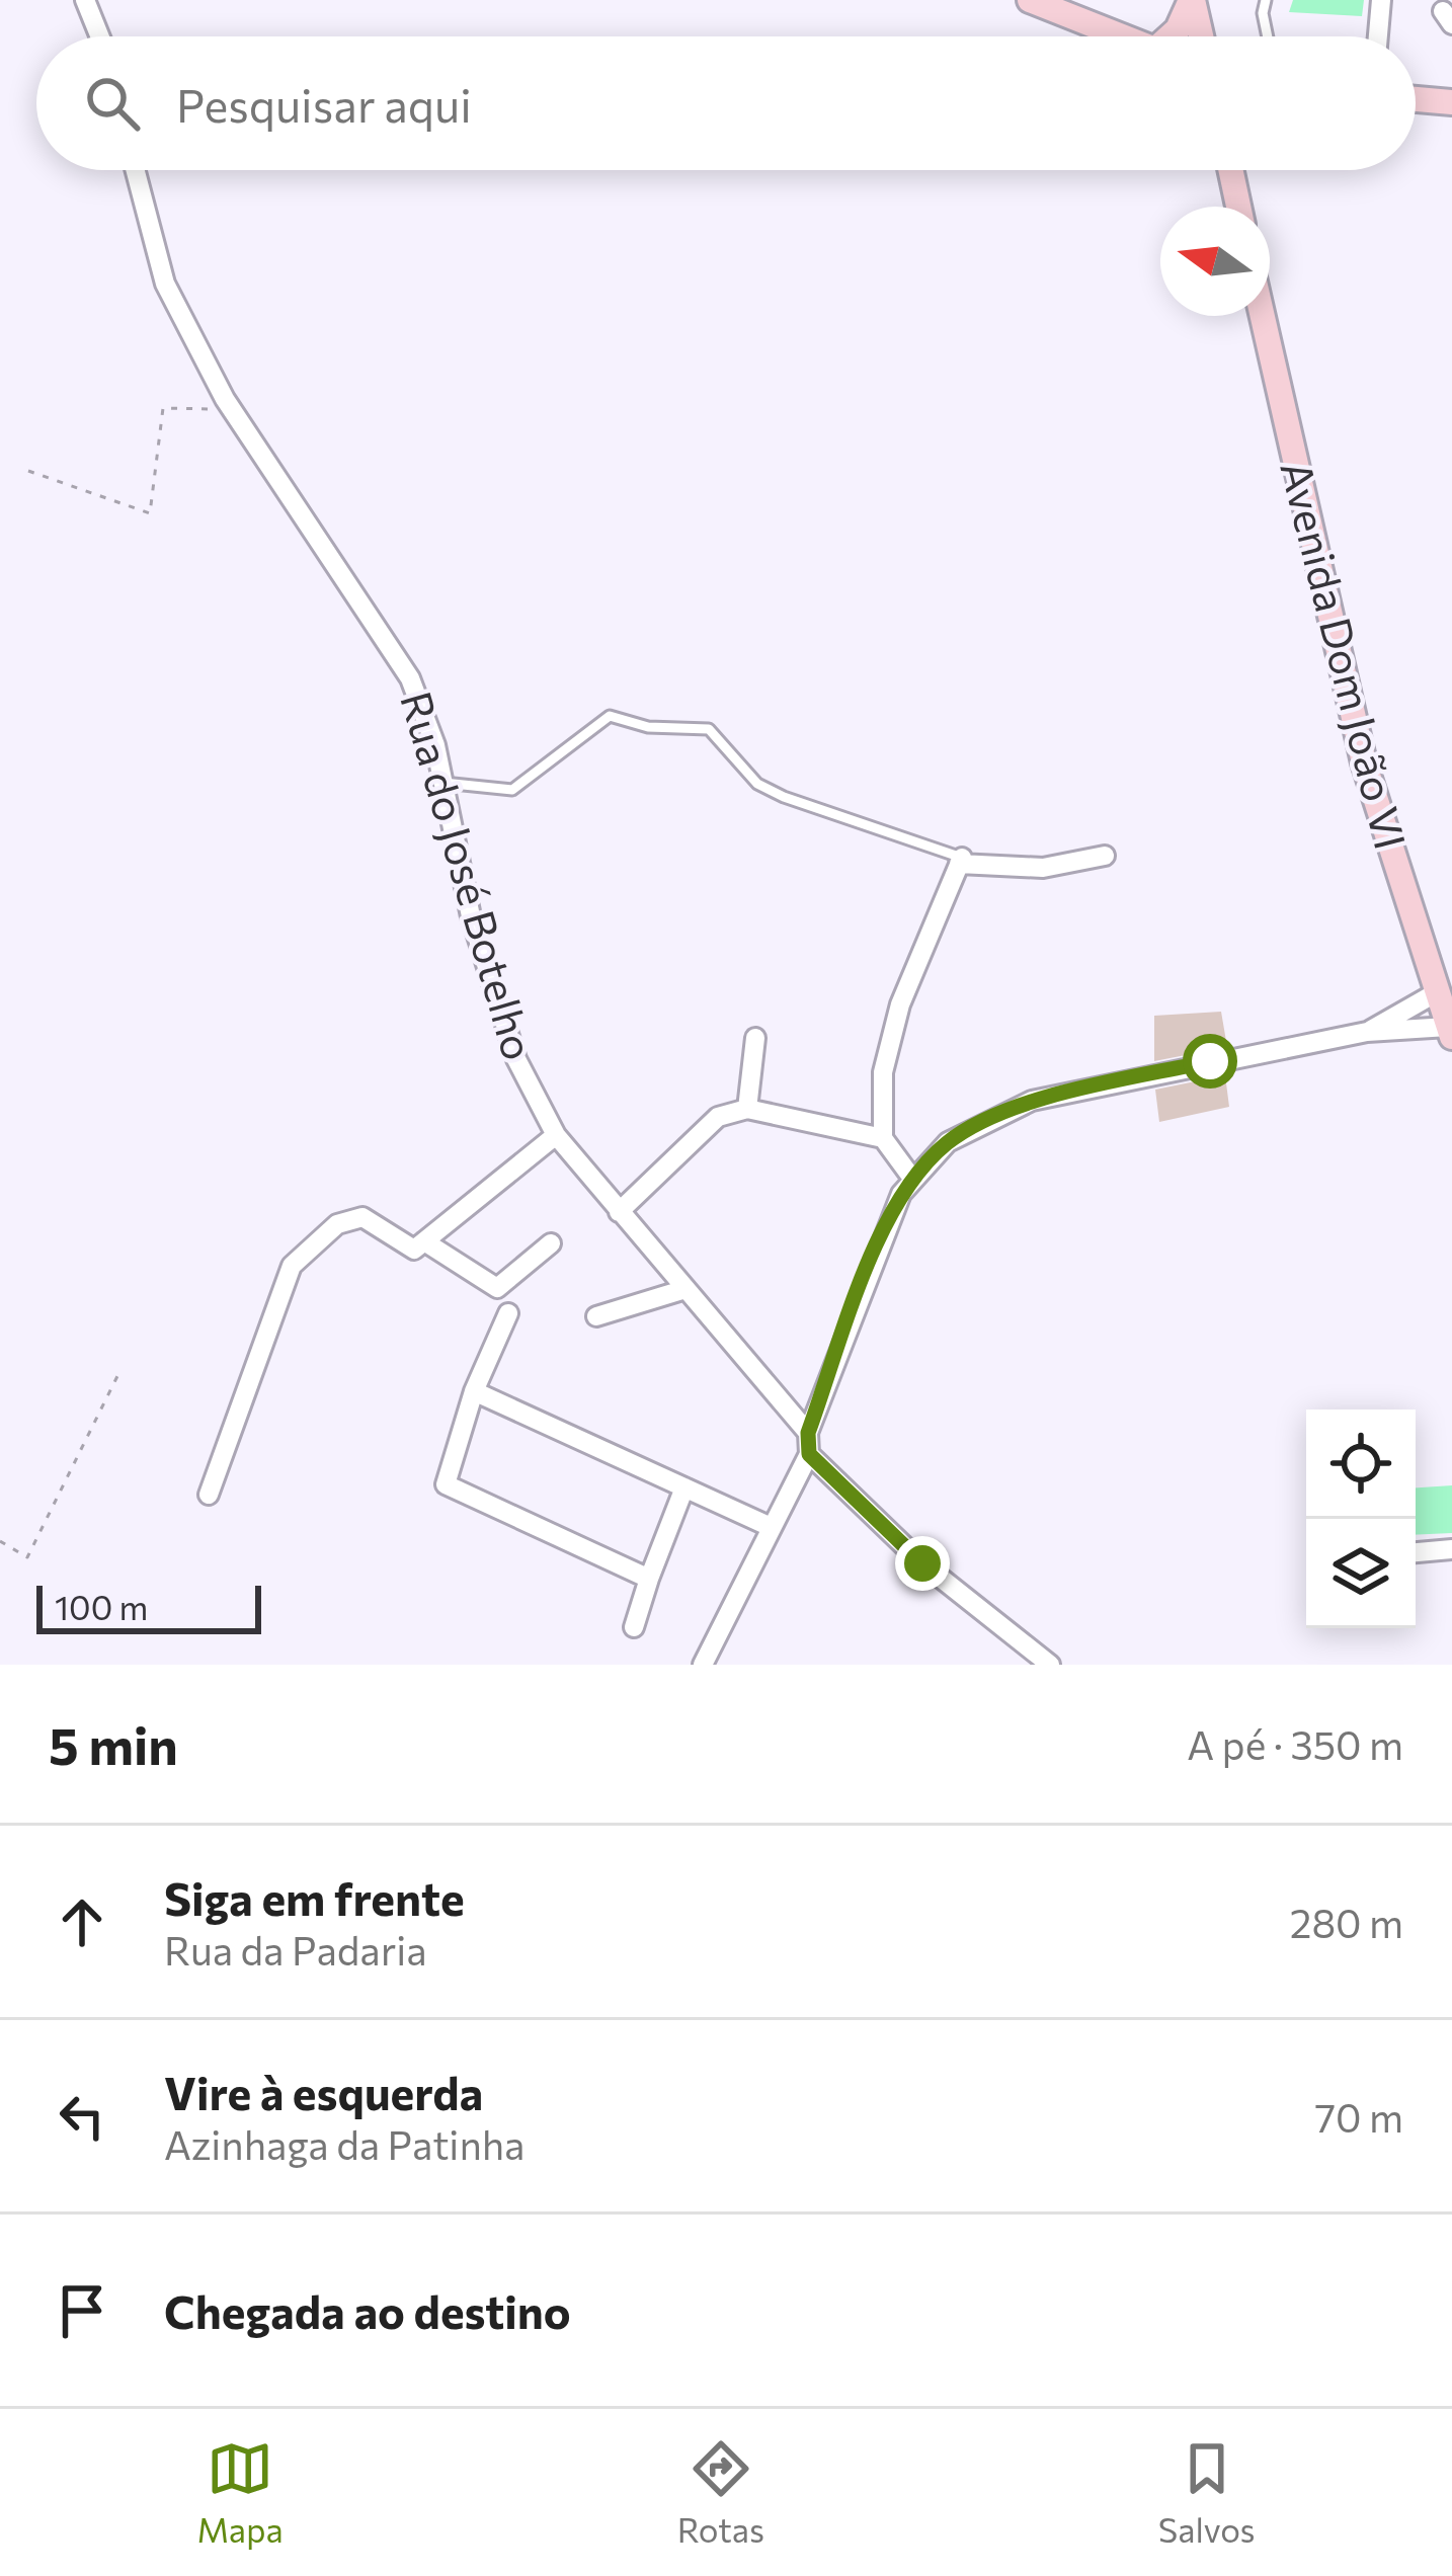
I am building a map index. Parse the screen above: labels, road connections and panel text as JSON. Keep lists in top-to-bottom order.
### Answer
{
  "streets": {
    "main road": ["Avenida Dom João VI"],
    "street": ["Rua do José Botelho"]
  },
  "scale_bar": "100 m",
  "north": "left",
  "page": {
    "search": "Pesquisar aqui",
    "scale": "100 m",
    "heading": ["5 min", "A pé · 350 m"],
    "list": [
      ["Siga em frente", "Rua da Padaria", "280 m"],
      ["Vire à esquerda", "Azinhaga da Patinha", "70 m"],
      "Chegada ao destino"
    ],
    "nav": ["Mapa", "Rotas", "Salvos"]
  }
}
